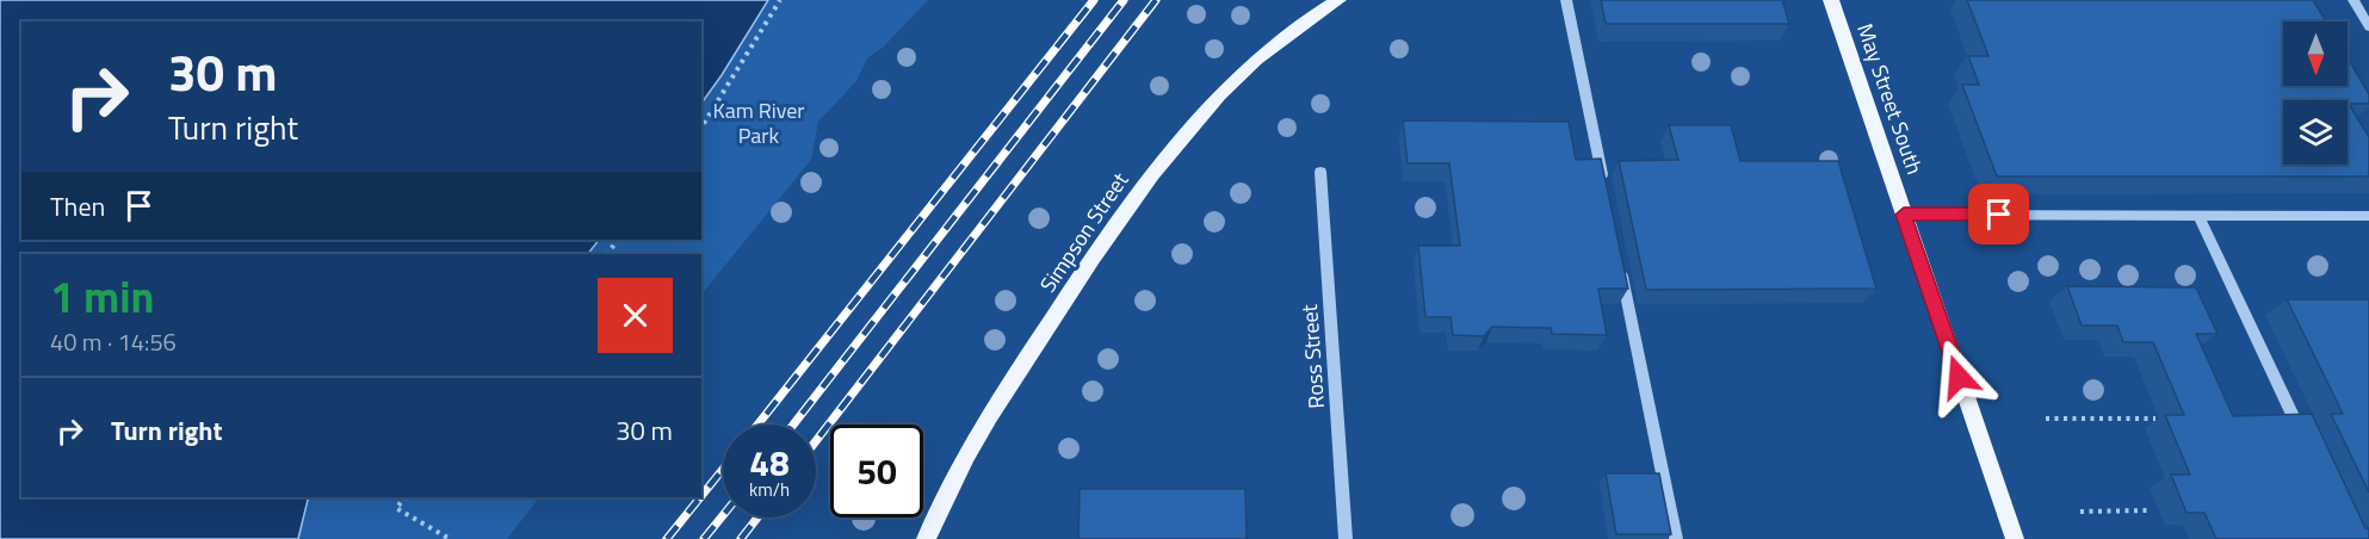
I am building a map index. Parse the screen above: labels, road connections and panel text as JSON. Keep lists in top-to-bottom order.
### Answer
{
  "streets": {
    "main road": ["May Street South", "Simpson Street"],
    "street": ["Ross Street"]
  },
  "parks": ["Kam River Park"],
  "north": "bottom",
  "page": {
    "turn": ["30 m", "Turn right"],
    "then": "Then",
    "heading": ["1 min", "40 m · 14:56"],
    "list": [
      {
        "name": "Turn right",
        "value": "30 m"
      }
    ],
    "speed": "48 km/h",
    "limit": "50"
  }
}
